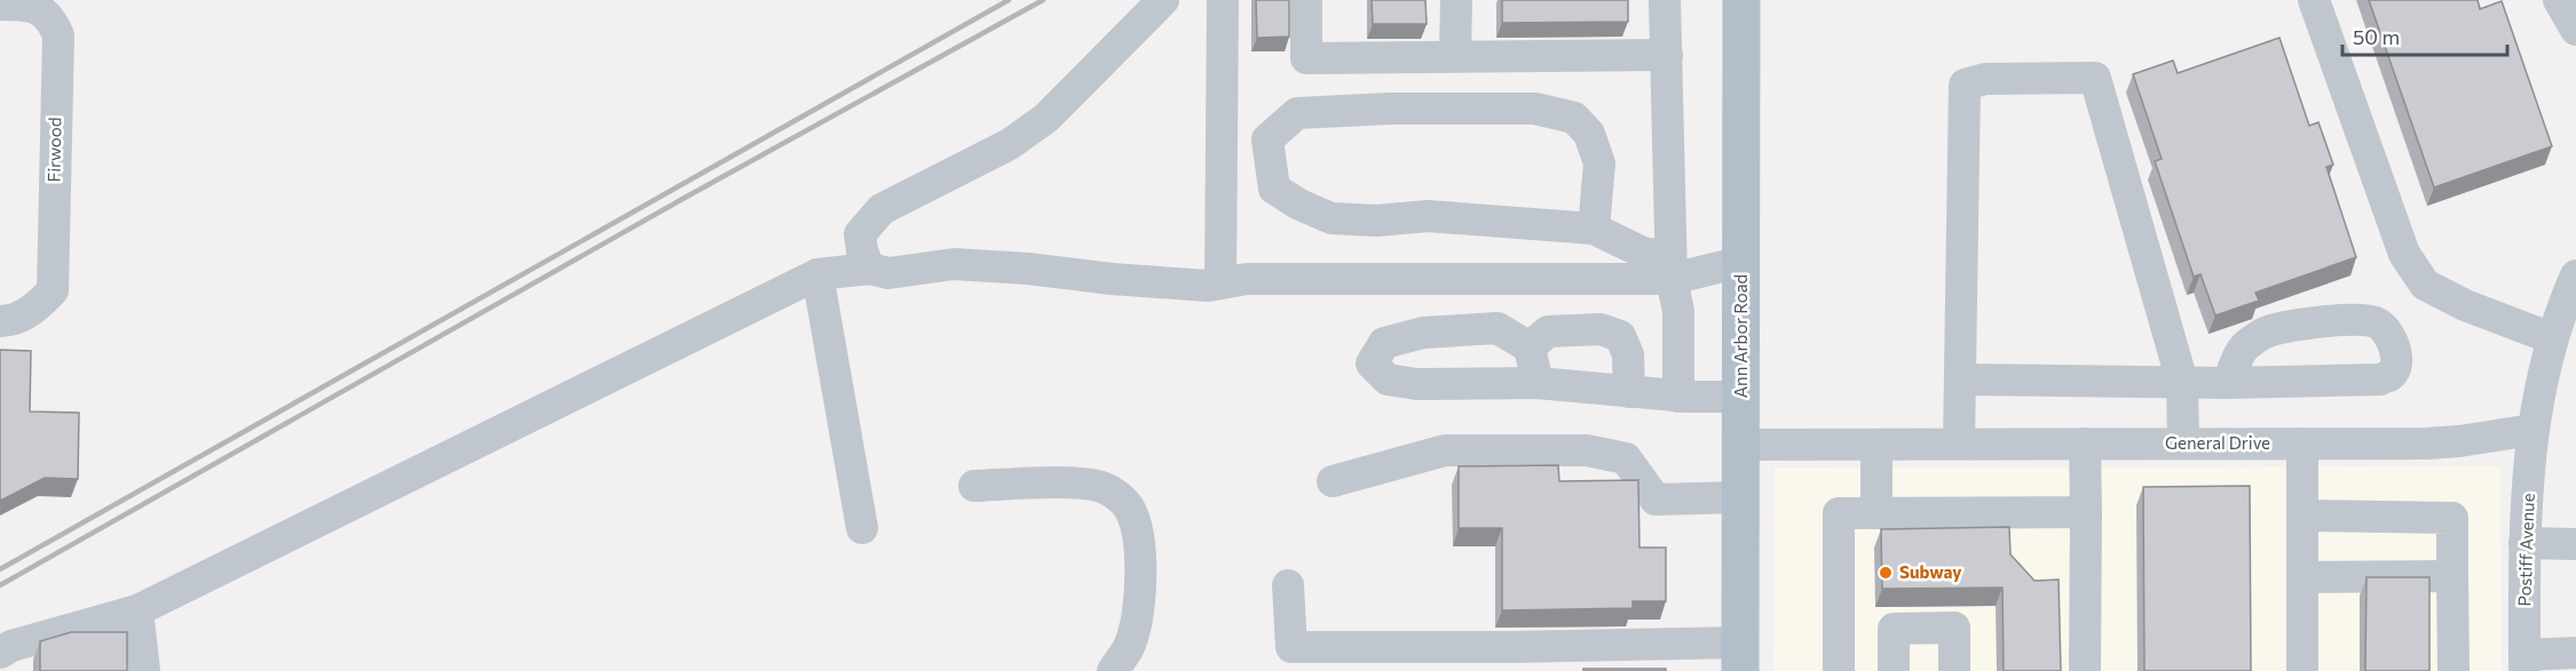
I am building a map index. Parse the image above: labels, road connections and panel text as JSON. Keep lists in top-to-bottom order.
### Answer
{
  "streets": {
    "main road": ["Ann Arbor Road"],
    "street": ["Firwood", "General Drive", "Postiff Avenue"]
  },
  "crossings": [
    ["Ann Arbor Road", "General Drive"],
    ["General Drive", "Postiff Avenue"]
  ],
  "places": ["Subway"],
  "scale_bar": "50 m"
}
